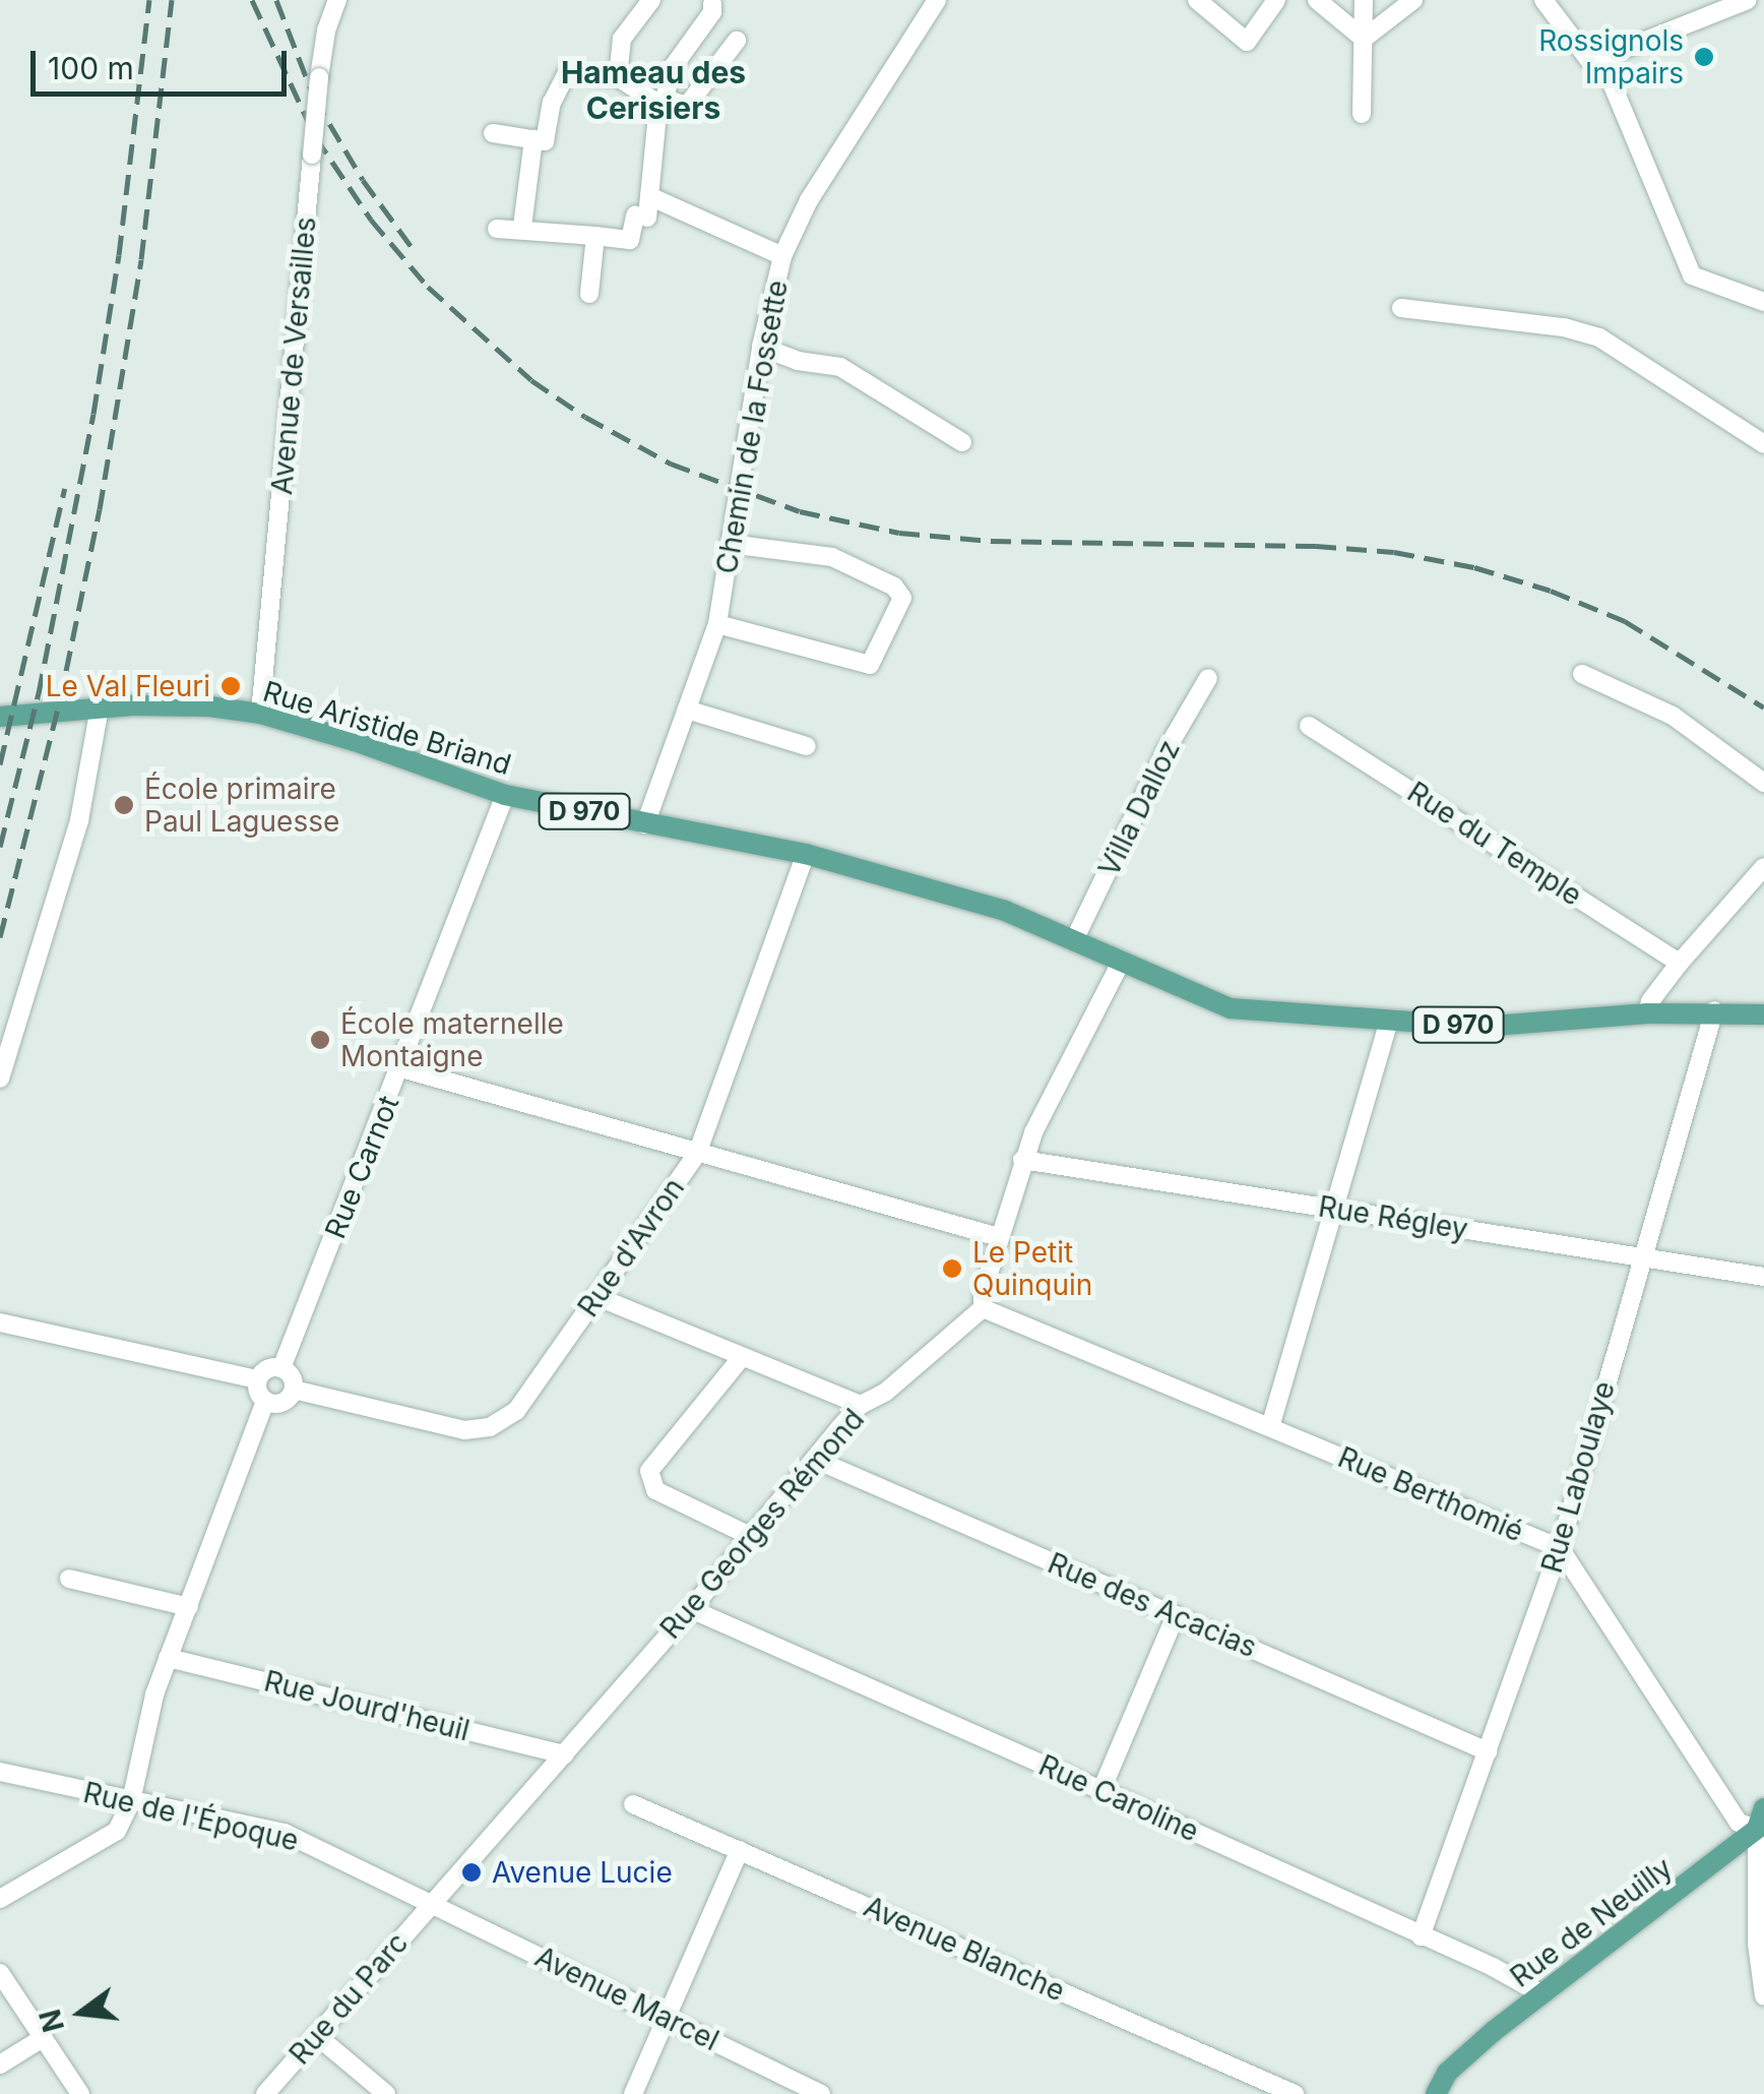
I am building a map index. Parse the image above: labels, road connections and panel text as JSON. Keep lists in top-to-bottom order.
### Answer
{
  "streets": {
    "main road": ["Rue Aristide Briand", "D 970", "Rue de Neuilly"],
    "street": [
      "Avenue de Versailles",
      "Chemin de la Fossette",
      "Villa Dalloz",
      "Rue du Temple",
      "Rue Carnot",
      "Rue Régley",
      "Rue d'Avron",
      "Rue Laboulaye",
      "Rue Berthomié",
      "Rue Georges Rémond",
      "Rue des Acacias",
      "Rue Jourd'heuil",
      "Rue Caroline",
      "Rue de l'Époque",
      "Avenue Blanche",
      "Rue du Parc",
      "Avenue Marcel"
    ]
  },
  "crossings": [
    ["Avenue de Versailles", "Rue Aristide Briand"],
    ["Chemin de la Fossette", "Rue Aristide Briand"],
    ["Rue Aristide Briand", "Villa Dalloz"],
    ["Rue Aristide Briand", "D 970"],
    ["Rue Aristide Briand", "Rue Carnot"],
    ["Rue Aristide Briand", "Rue d'Avron"],
    ["D 970", "Rue Laboulaye"],
    ["Rue Carnot", "Rue d'Avron"],
    ["Rue Régley", "Rue Laboulaye"],
    ["Rue Laboulaye", "Rue Berthomié"],
    ["Rue Laboulaye", "Rue des Acacias"],
    ["Rue Laboulaye", "Rue Caroline"],
    ["Rue Berthomié", "Rue Georges Rémond"],
    ["Rue Berthomié", "Rue de Neuilly"],
    ["Rue Georges Rémond", "Rue des Acacias"],
    ["Rue Georges Rémond", "Rue Jourd'heuil"],
    ["Rue Georges Rémond", "Rue Caroline"],
    ["Rue Georges Rémond", "Rue de l'Époque"],
    ["Rue Georges Rémond", "Rue du Parc"],
    ["Rue Georges Rémond", "Avenue Marcel"],
    ["Rue Caroline", "Rue de Neuilly"],
    ["Rue de l'Époque", "Rue du Parc"],
    ["Rue de l'Époque", "Avenue Marcel"],
    ["Rue du Parc", "Avenue Marcel"]
  ],
  "districts": ["Hameau des Cerisiers"],
  "places": [
    "Rossignols Impairs",
    "Le Val Fleuri",
    "École primaire Paul Laguesse",
    "École maternelle Montaigne",
    "Le Petit Quinquin",
    "Avenue Lucie"
  ],
  "scale_bar": "100 m",
  "north": "left"
}
